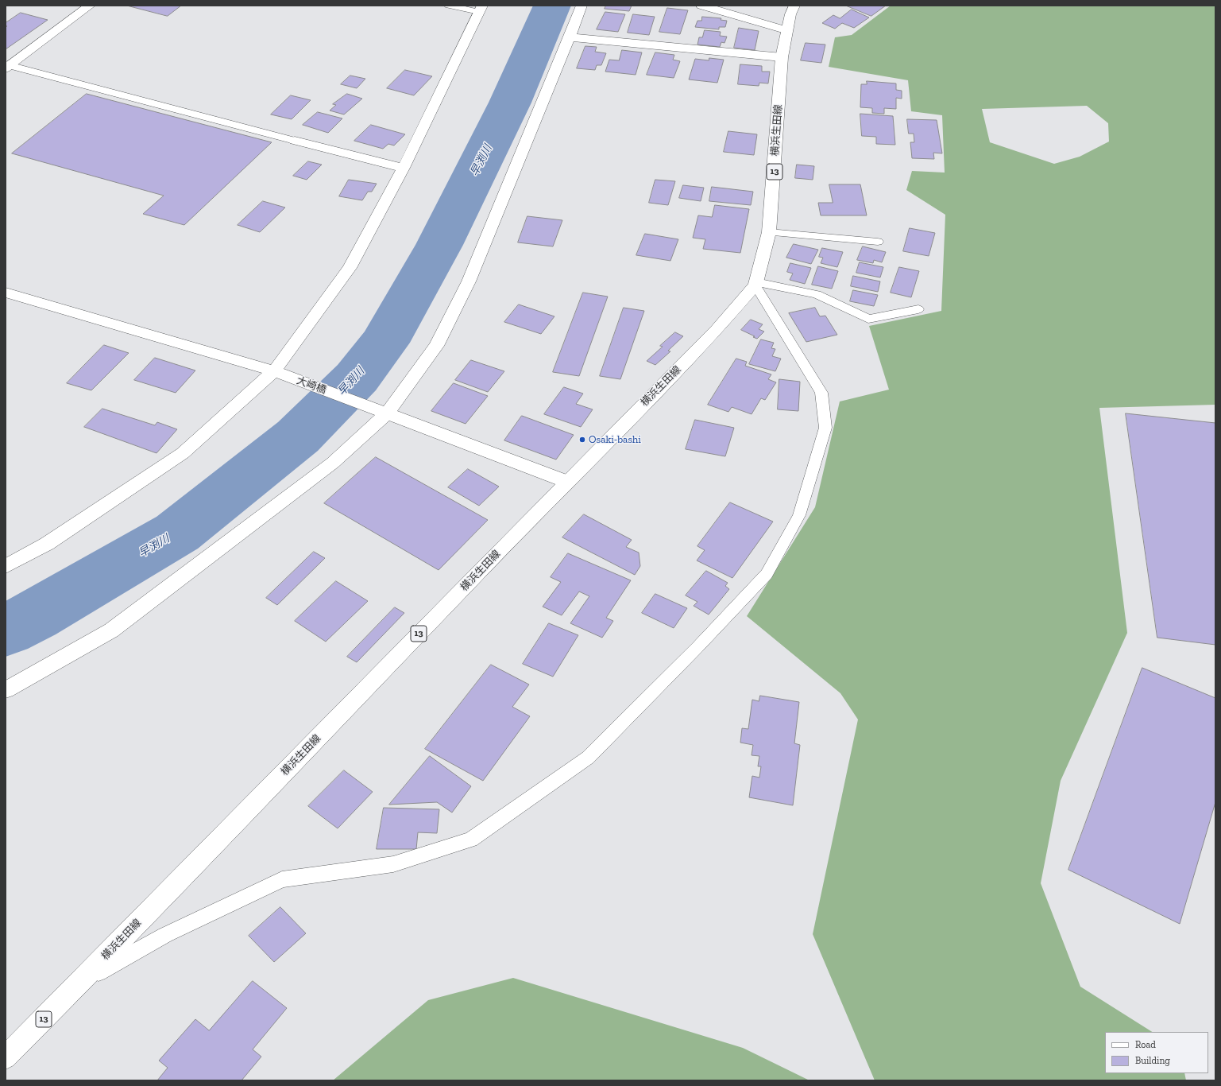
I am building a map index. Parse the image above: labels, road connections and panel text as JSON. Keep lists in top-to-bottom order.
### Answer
{
  "streets": {
    "street": ["横浜生田線", "13", "大崎橋"]
  },
  "crossings": [
    ["横浜生田線", "大崎橋"]
  ],
  "water": ["早渕川"],
  "places": ["Osaki-bashi"],
  "legend": ["Road", "Building"]
}
